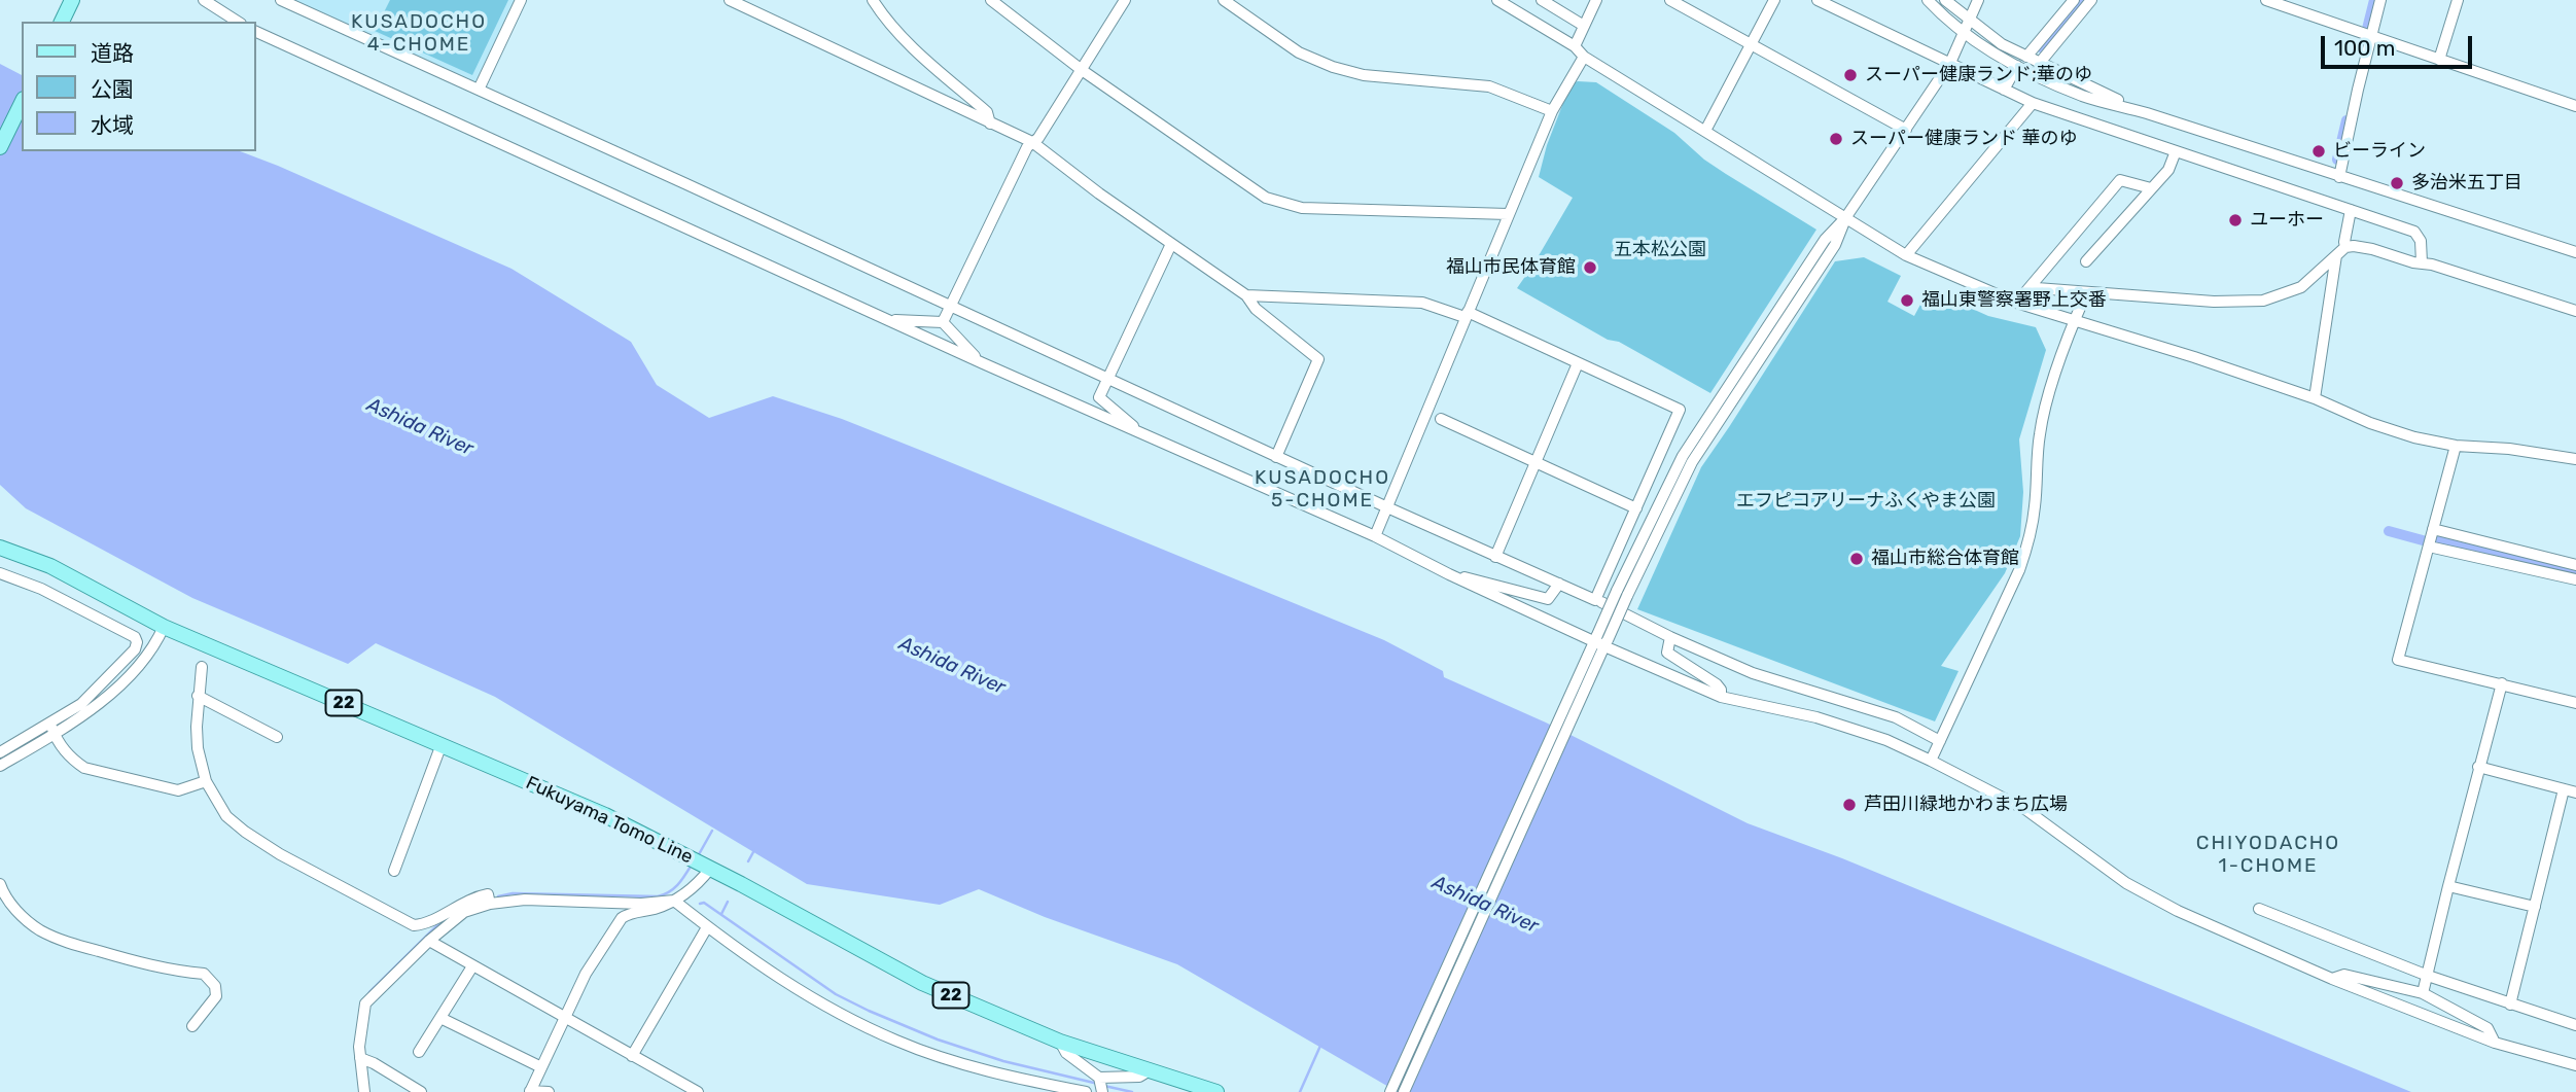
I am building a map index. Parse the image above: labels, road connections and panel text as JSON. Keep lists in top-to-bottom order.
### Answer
{
  "streets": {
    "main road": ["22", "Fukuyama Tomo Line"]
  },
  "districts": ["KUSADOCHO 4-CHOME", "KUSADOCHO 5-CHOME", "CHIYODACHO 1-CHOME"],
  "water": ["Ashida River"],
  "parks": ["五本松公園", "エフピコアリーナふくやま公園"],
  "places": [
    "スーパー健康ランド;華のゆ",
    "スーパー健康ランド 華のゆ",
    "ビーライン",
    "多治米五丁目",
    "ユーホー",
    "福山市民体育館",
    "福山東警察署野上交番",
    "福山市総合体育館",
    "芦田川緑地かわまち広場"
  ],
  "legend": ["道路", "公園", "水域"],
  "scale_bar": "100 m"
}
